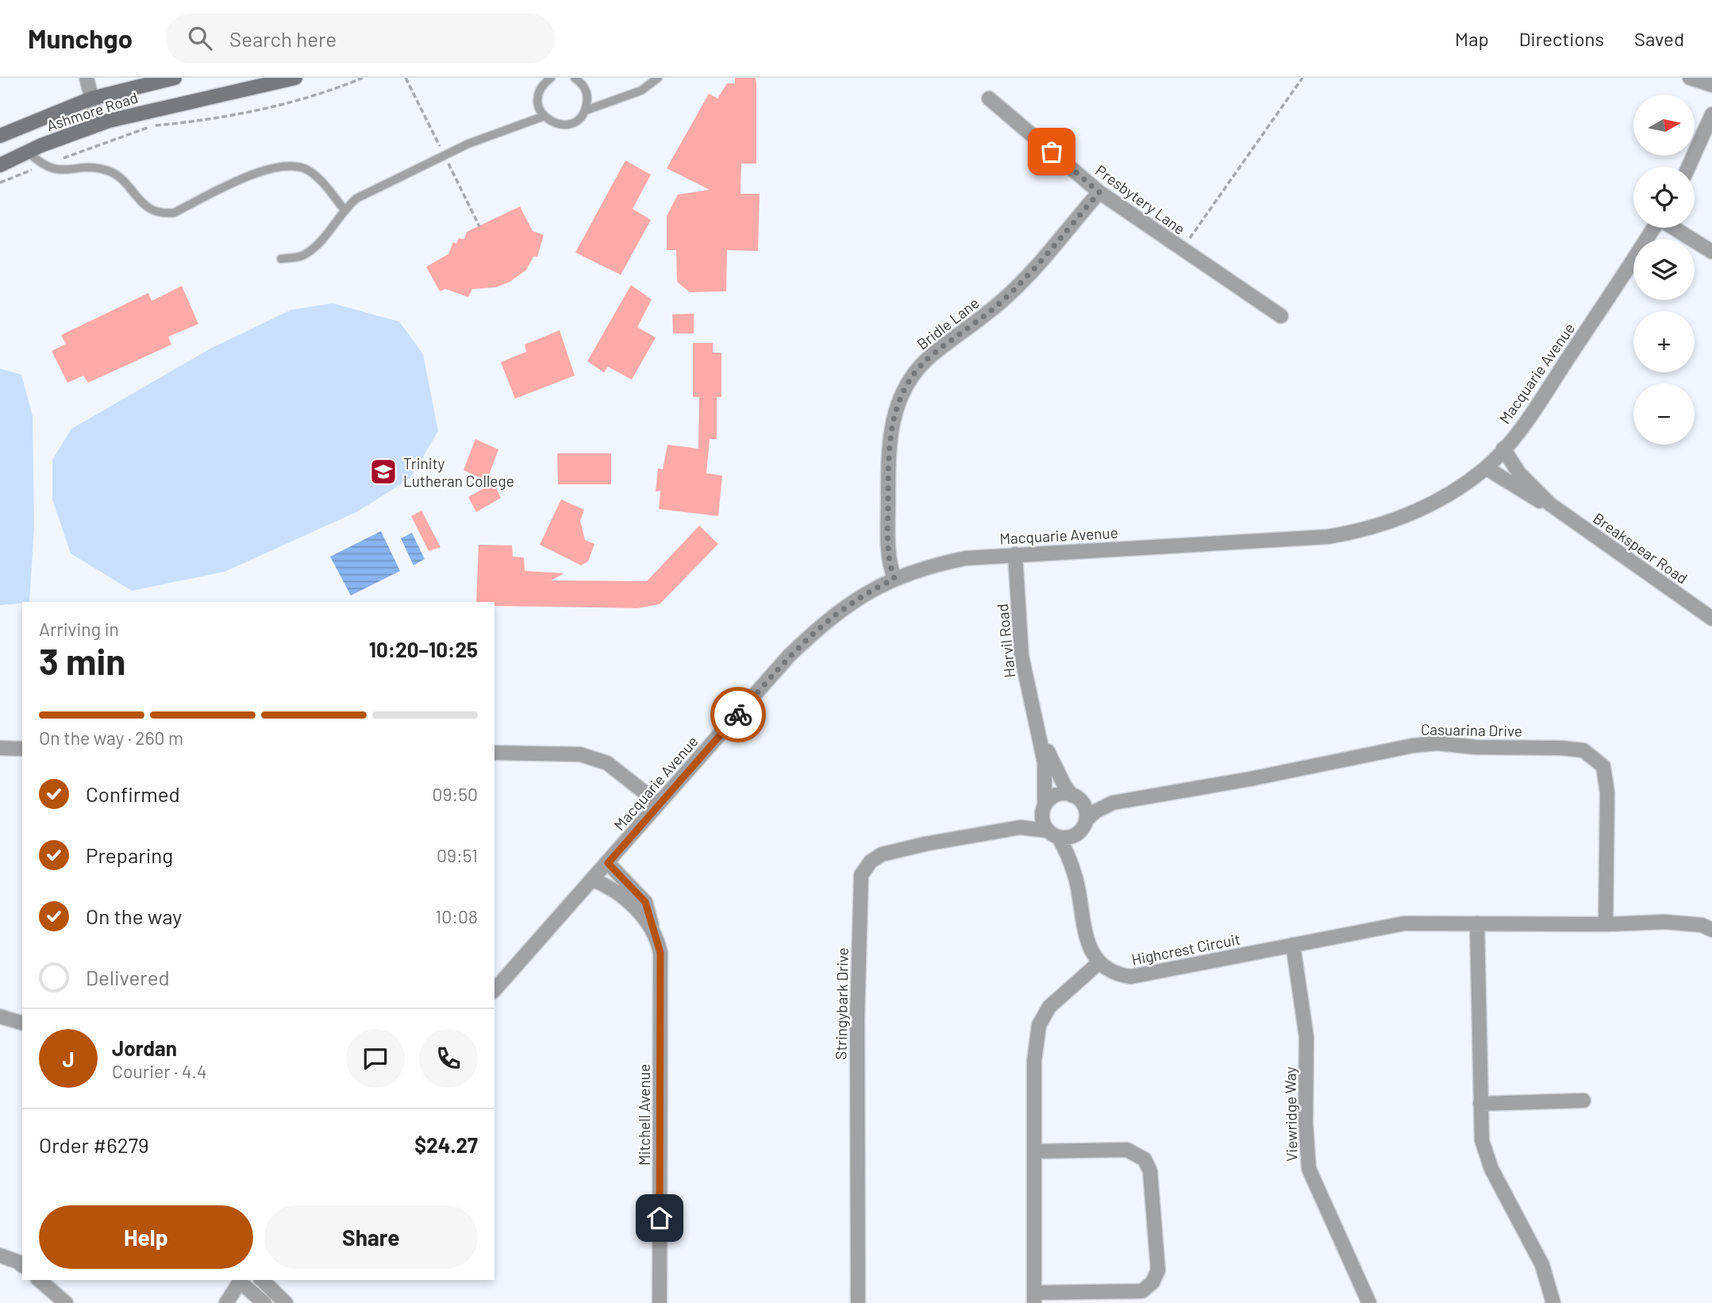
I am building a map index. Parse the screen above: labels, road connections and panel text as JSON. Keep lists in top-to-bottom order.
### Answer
{
  "streets": {
    "main road": ["Ashmore Road"],
    "street": [
      "Presbytery Lane",
      "Bridle Lane",
      "Macquarie Avenue",
      "Breakspear Road",
      "Harvil Road",
      "Casuarina Drive",
      "Highcrest Circuit",
      "Stringybark Drive",
      "Viewridge Way",
      "Mitchell Avenue"
    ]
  },
  "crossings": [
    ["Presbytery Lane", "Bridle Lane"],
    ["Bridle Lane", "Macquarie Avenue"],
    ["Macquarie Avenue", "Breakspear Road"],
    ["Macquarie Avenue", "Harvil Road"],
    ["Macquarie Avenue", "Mitchell Avenue"],
    ["Harvil Road", "Casuarina Drive"],
    ["Harvil Road", "Stringybark Drive"],
    ["Casuarina Drive", "Highcrest Circuit"],
    ["Casuarina Drive", "Stringybark Drive"],
    ["Highcrest Circuit", "Viewridge Way"]
  ],
  "places": {
    "school or university": ["Trinity Lutheran College"]
  },
  "north": "right",
  "page": {
    "header": "Munchgo",
    "search": "Search here",
    "nav": ["Map", "Directions", "Saved"],
    "map_buttons": ["+", "−"],
    "heading": ["3 min", "Arriving in", "10:20–10:25"],
    "panel": [
      "Jordan",
      "Courier · 4.4",
      "Order #6279",
      "$24.27"
    ],
    "bar": "On the way · 260 m",
    "list": [
      ["Confirmed", "09:50"],
      ["Preparing", "09:51"],
      ["On the way", "10:08"],
      "Delivered"
    ],
    "round": "J",
    "buttons": ["Help", "Share"]
  }
}
